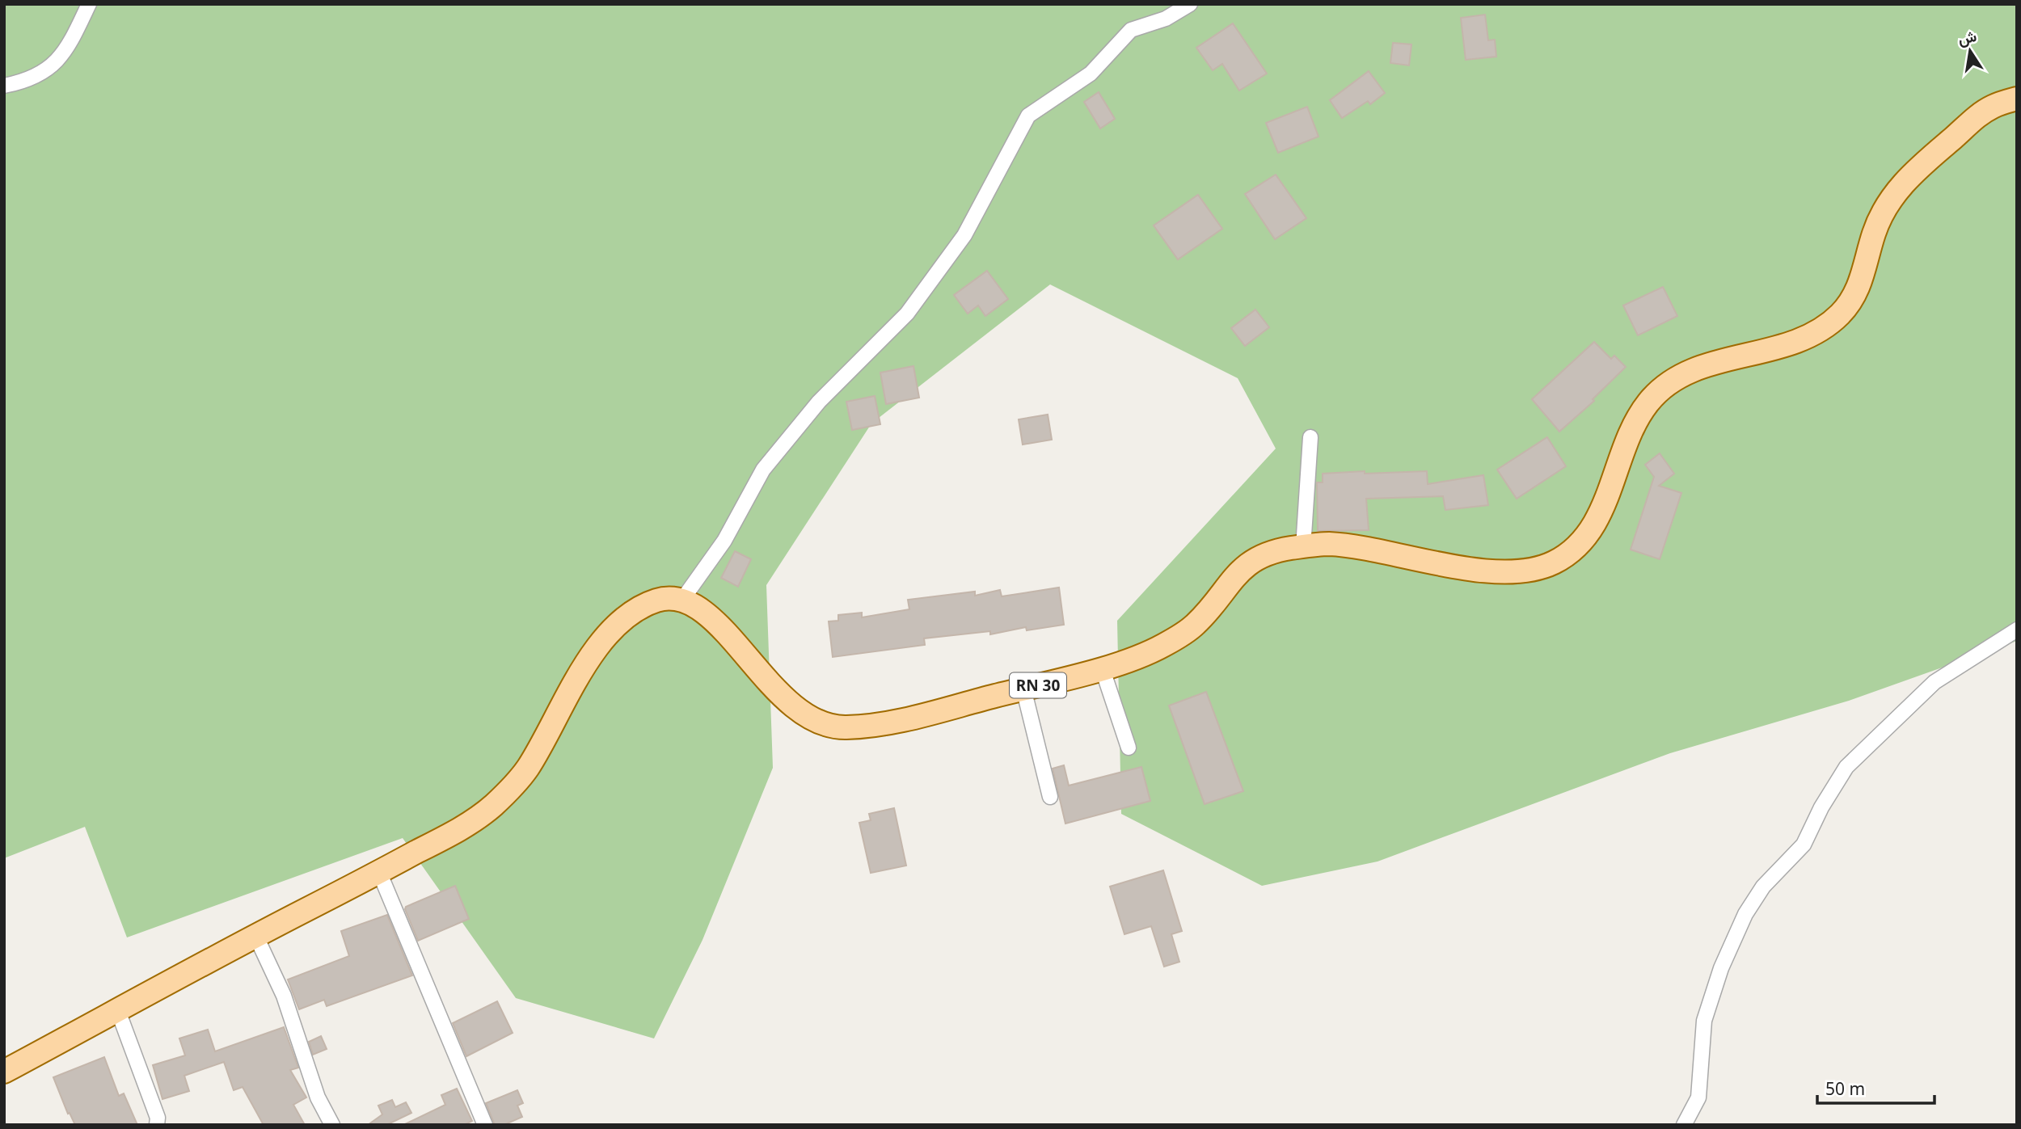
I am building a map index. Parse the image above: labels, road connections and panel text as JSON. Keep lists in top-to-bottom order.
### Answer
{
  "streets": {
    "main road": ["RN 30"]
  },
  "scale_bar": "50 m",
  "north": "top"
}
